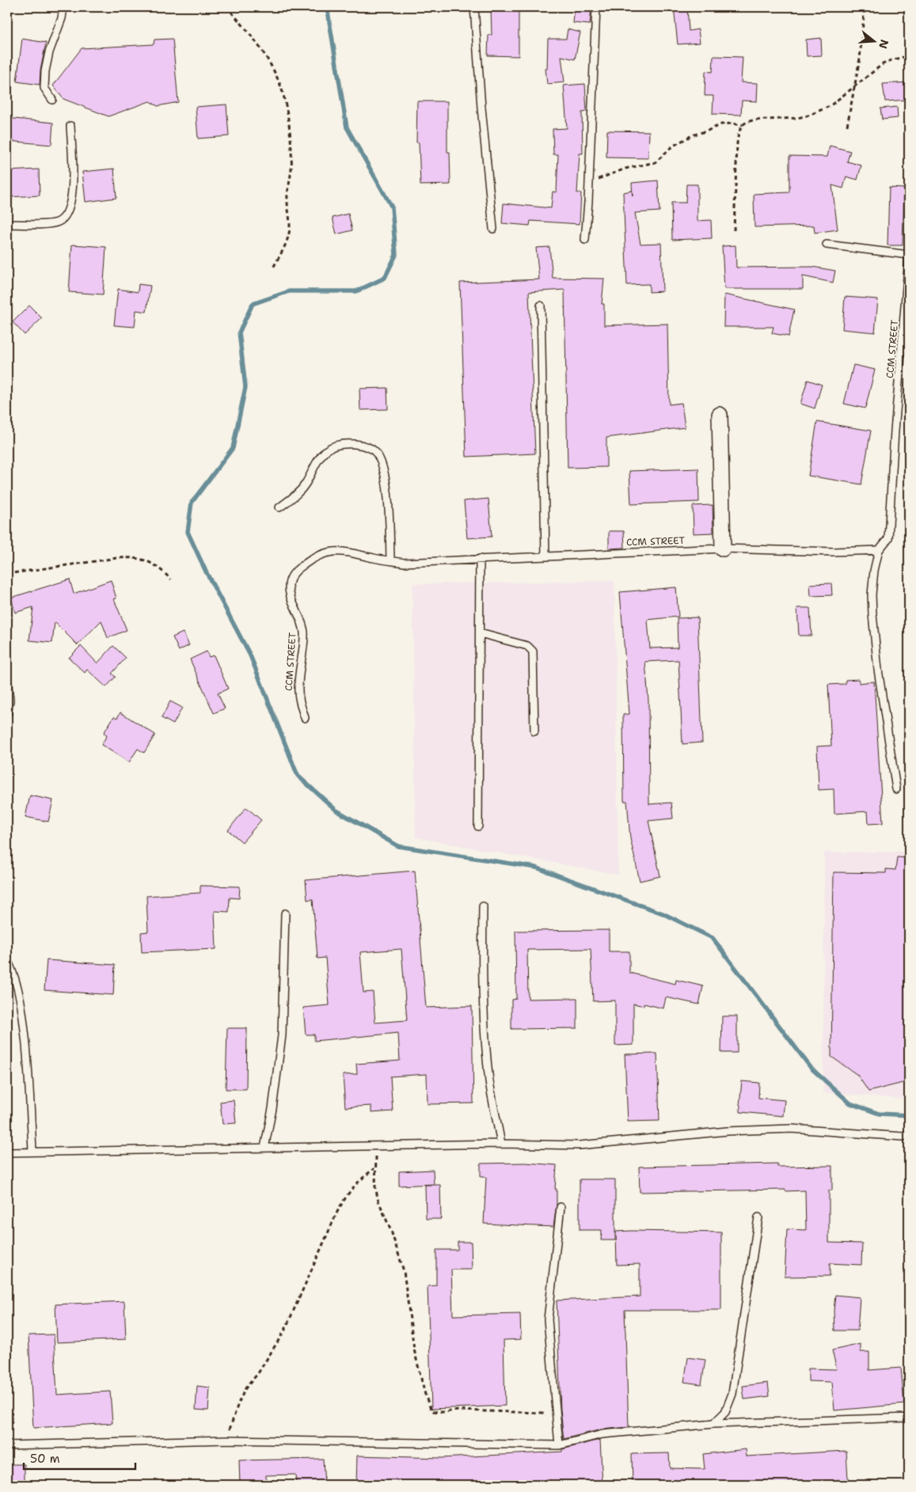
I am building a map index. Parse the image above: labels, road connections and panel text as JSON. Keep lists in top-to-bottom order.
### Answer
{
  "streets": {
    "lane": ["CCM STREET"]
  },
  "scale_bar": "50 m",
  "north": "right"
}
